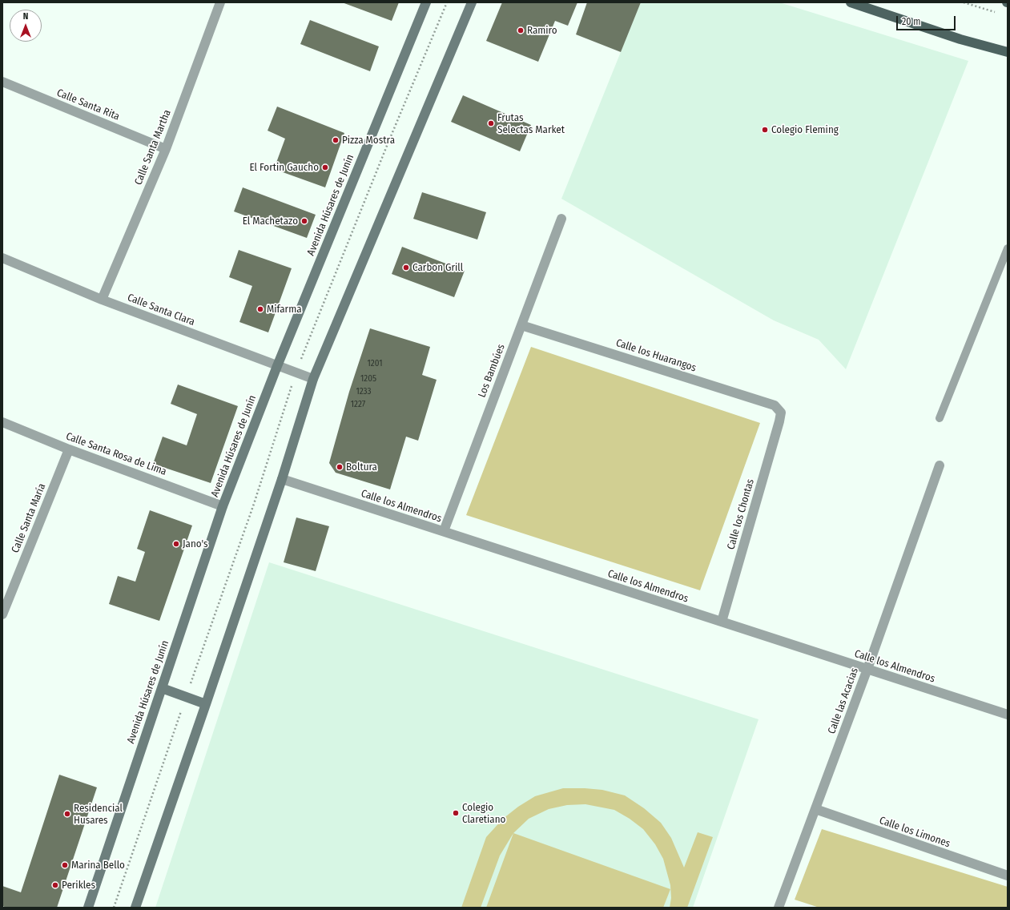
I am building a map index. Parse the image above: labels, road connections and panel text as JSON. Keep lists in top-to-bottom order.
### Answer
{
  "streets": {
    "street": [
      "Calle Santa Rita",
      "Calle Santa Martha",
      "Avenida Húsares de Junín",
      "Calle Santa Clara",
      "Calle los Huarangos",
      "Los Bambúes",
      "Calle Santa Rosa de Lima",
      "Calle los Almendros",
      "Calle los Chontas",
      "Calle Santa María",
      "Calle las Acacias",
      "Calle los Limones"
    ]
  },
  "crossings": [
    ["Calle Santa Rita", "Calle Santa Martha"],
    ["Calle Santa Martha", "Calle Santa Clara"],
    ["Avenida Húsares de Junín", "Calle Santa Clara"],
    ["Avenida Húsares de Junín", "Calle Santa Rosa de Lima"],
    ["Calle los Huarangos", "Los Bambúes"],
    ["Calle los Huarangos", "Calle los Chontas"],
    ["Los Bambúes", "Calle los Almendros"],
    ["Calle Santa Rosa de Lima", "Calle Santa María"],
    ["Calle los Almendros", "Calle los Chontas"],
    ["Calle los Almendros", "Calle las Acacias"],
    ["Calle las Acacias", "Calle los Limones"]
  ],
  "places": [
    "Ramiro",
    "Frutas Selectas Market",
    "Colegio Fleming",
    "Pizza Mostra",
    "El Fortin Gaucho",
    "El Machetazo",
    "Carbon Grill",
    "Mifarma",
    "Boltura",
    "Jano's",
    "Colegio Claretiano",
    "Residencial Husares",
    "Marina Bello",
    "Perikles"
  ],
  "house_numbers": [
    "1201",
    "1205",
    "1233",
    "1227"
  ],
  "scale_bar": "20 m",
  "north": "top"
}
